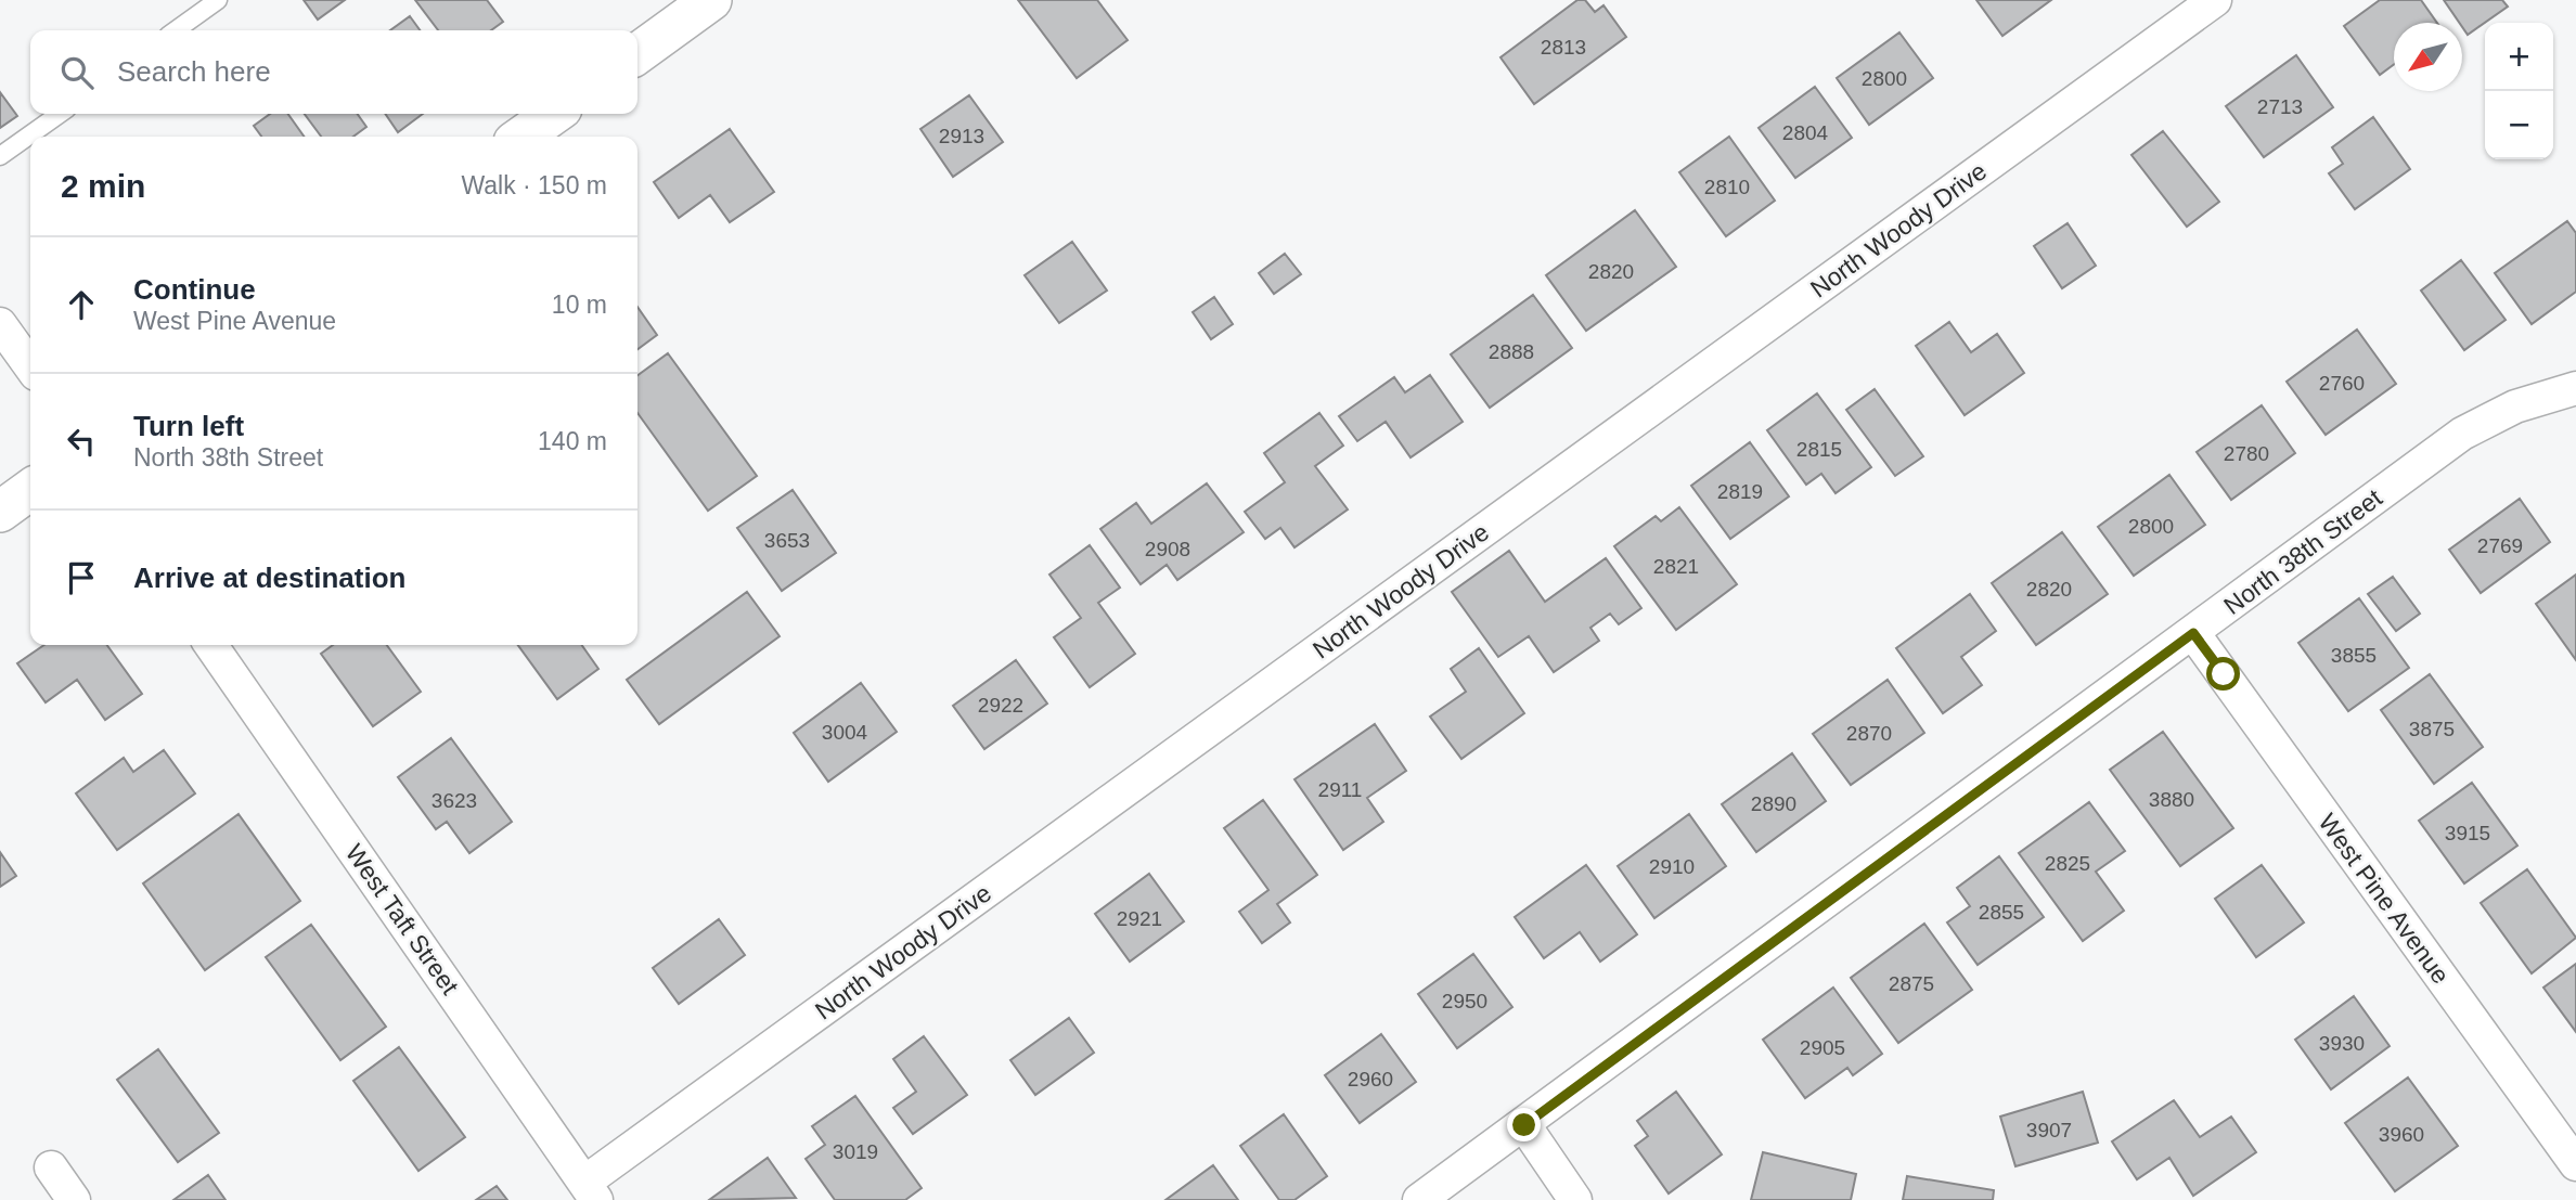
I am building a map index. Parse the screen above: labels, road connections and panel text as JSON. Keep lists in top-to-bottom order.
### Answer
{
  "streets": {
    "street": [
      "North Woody Drive",
      "North 38th Street",
      "West Pine Avenue",
      "West Taft Street"
    ]
  },
  "crossings": [
    ["North Woody Drive", "West Taft Street"],
    ["North 38th Street", "West Pine Avenue"]
  ],
  "house_numbers": [
    "2813",
    "2800",
    "2713",
    "2804",
    "2913",
    "2810",
    "2820",
    "2888",
    "2760",
    "2815",
    "2780",
    "2819",
    "2800",
    "3653",
    "2769",
    "2908",
    "2821",
    "2820",
    "3855",
    "2922",
    "3875",
    "3004",
    "2870",
    "2911",
    "3880",
    "3623",
    "2890",
    "3915",
    "2825",
    "2910",
    "2855",
    "2921",
    "2875",
    "2950",
    "3930",
    "2905",
    "2960",
    "3907",
    "3960",
    "3019"
  ],
  "north": "bottom left",
  "page": {
    "map_buttons": ["+", "−"],
    "search": "Search here",
    "heading": ["2 min", "Walk · 150 m"],
    "list": [
      ["Continue", "West Pine Avenue", "10 m"],
      ["Turn left", "North 38th Street", "140 m"],
      "Arrive at destination"
    ]
  }
}
